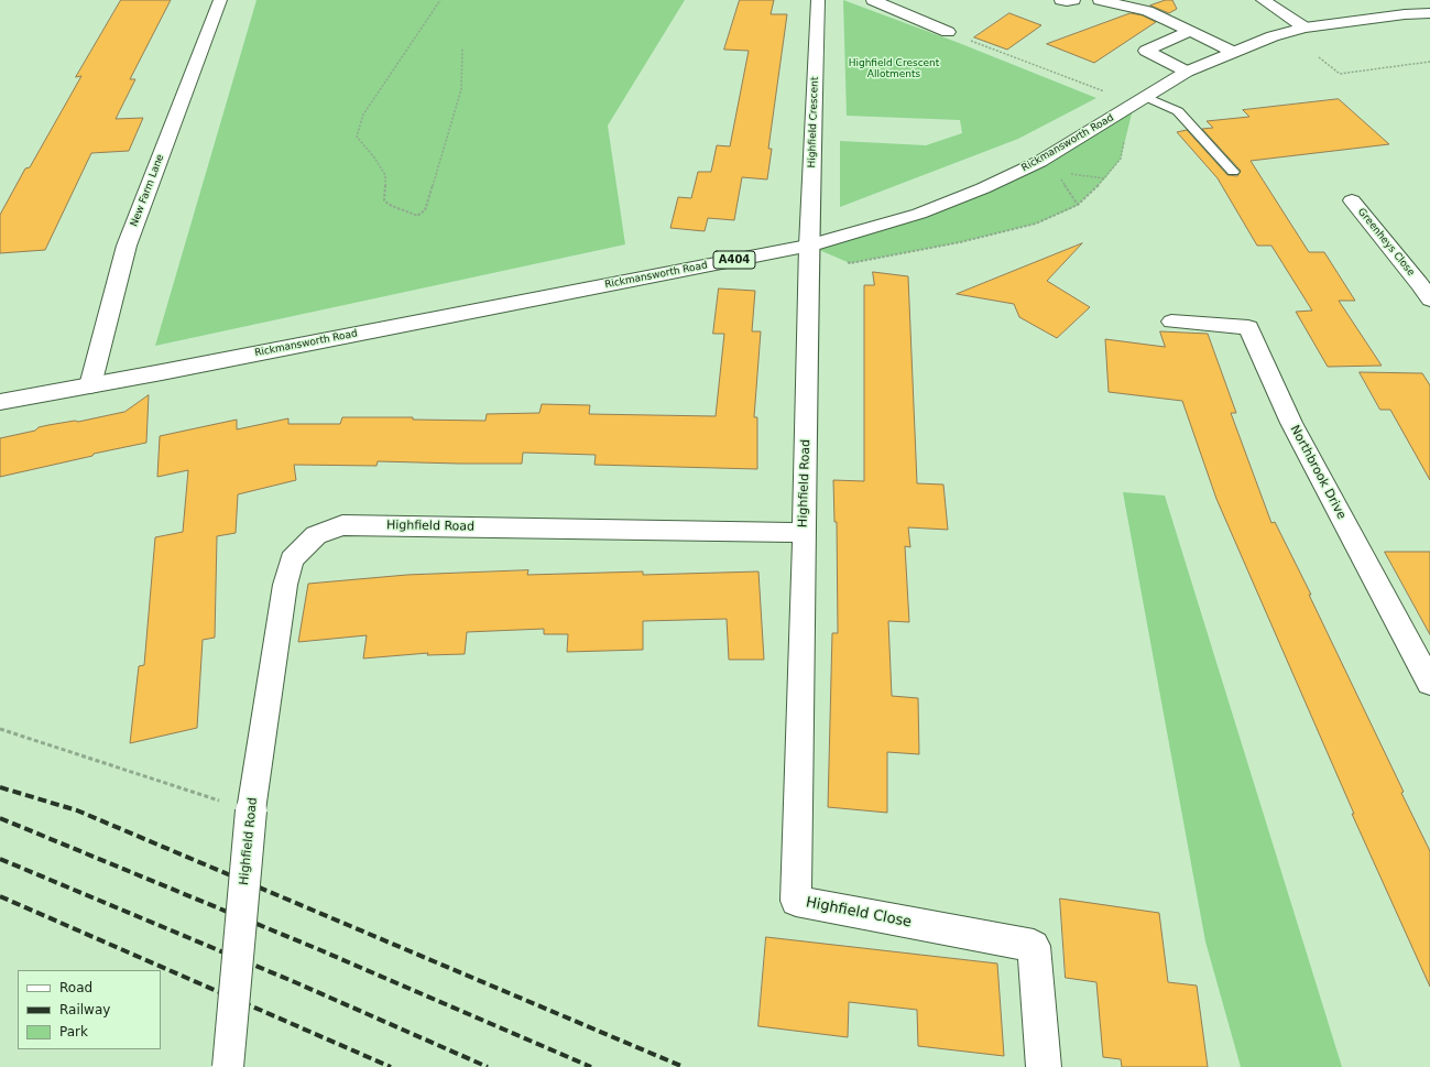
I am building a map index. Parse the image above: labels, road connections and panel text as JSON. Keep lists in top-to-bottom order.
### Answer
{
  "streets": {
    "street": [
      "Highfield Crescent",
      "Rickmansworth Road",
      "New Farm Lane",
      "Greenheys Close",
      "A404",
      "Northbrook Drive",
      "Highfield Road",
      "Highfield Close"
    ]
  },
  "crossings": [
    ["Highfield Crescent", "Rickmansworth Road"],
    ["Highfield Crescent", "Highfield Road"],
    ["Rickmansworth Road", "New Farm Lane"],
    ["Rickmansworth Road", "Highfield Road"],
    ["Highfield Road", "Highfield Close"]
  ],
  "parks": ["Highfield Crescent Allotments"],
  "legend": ["Road", "Railway", "Park"]
}
